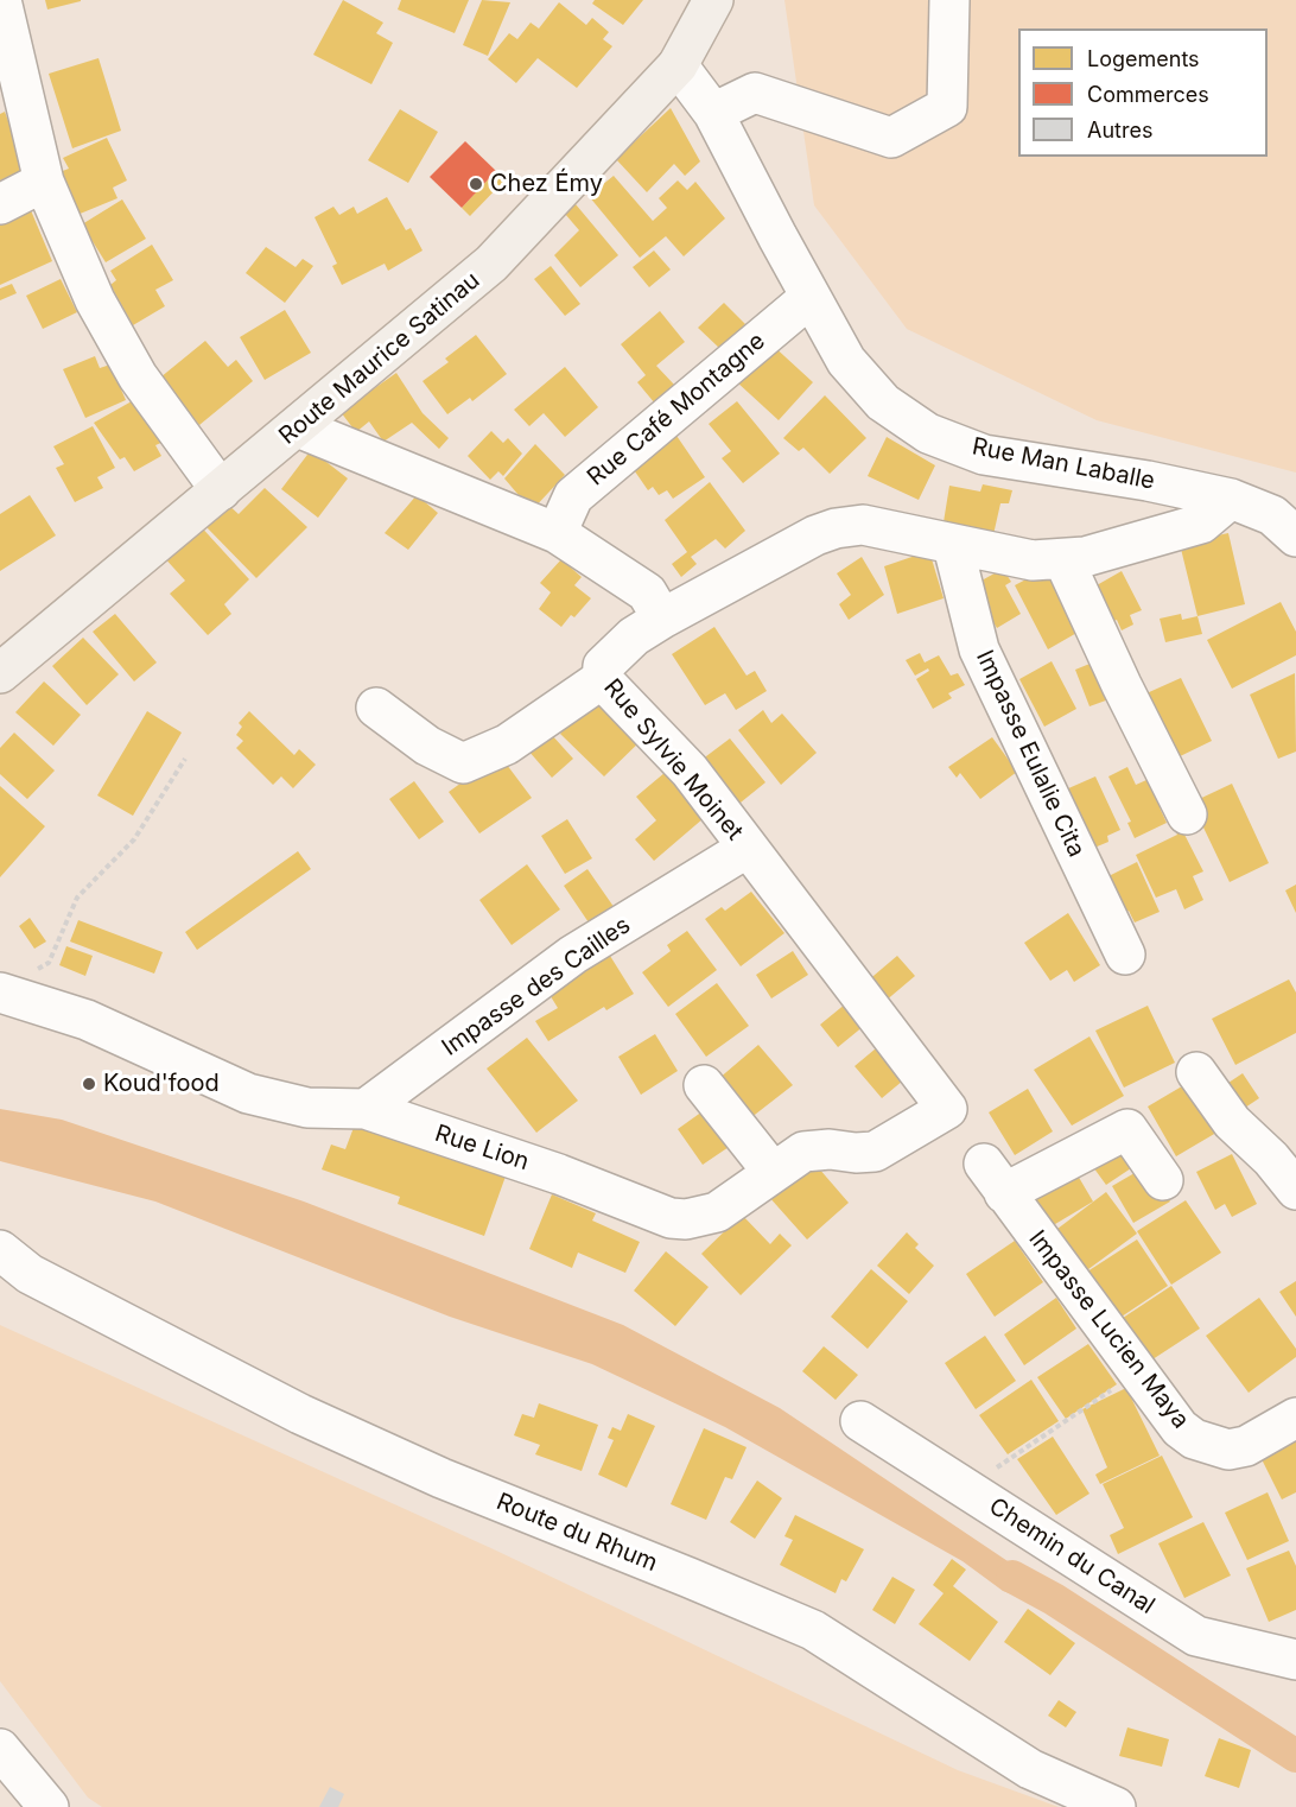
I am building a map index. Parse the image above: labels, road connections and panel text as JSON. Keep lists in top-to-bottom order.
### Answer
{
  "streets": {
    "main road": ["Route Maurice Satinau"],
    "street": [
      "Rue Café Montagne",
      "Rue Man Laballe",
      "Impasse Eulalie Cita",
      "Rue Sylvie Moinet",
      "Impasse des Cailles",
      "Rue Lion",
      "Impasse Lucien Maya",
      "Route du Rhum",
      "Chemin du Canal"
    ]
  },
  "crossings": [
    ["Route Maurice Satinau", "Rue Man Laballe"],
    ["Rue Café Montagne", "Rue Man Laballe"],
    ["Rue Sylvie Moinet", "Impasse des Cailles"],
    ["Rue Sylvie Moinet", "Rue Lion"],
    ["Impasse des Cailles", "Rue Lion"]
  ],
  "places": ["Chez Émy", "Koud'food"],
  "legend": ["Logements", "Commerces", "Autres"]
}
